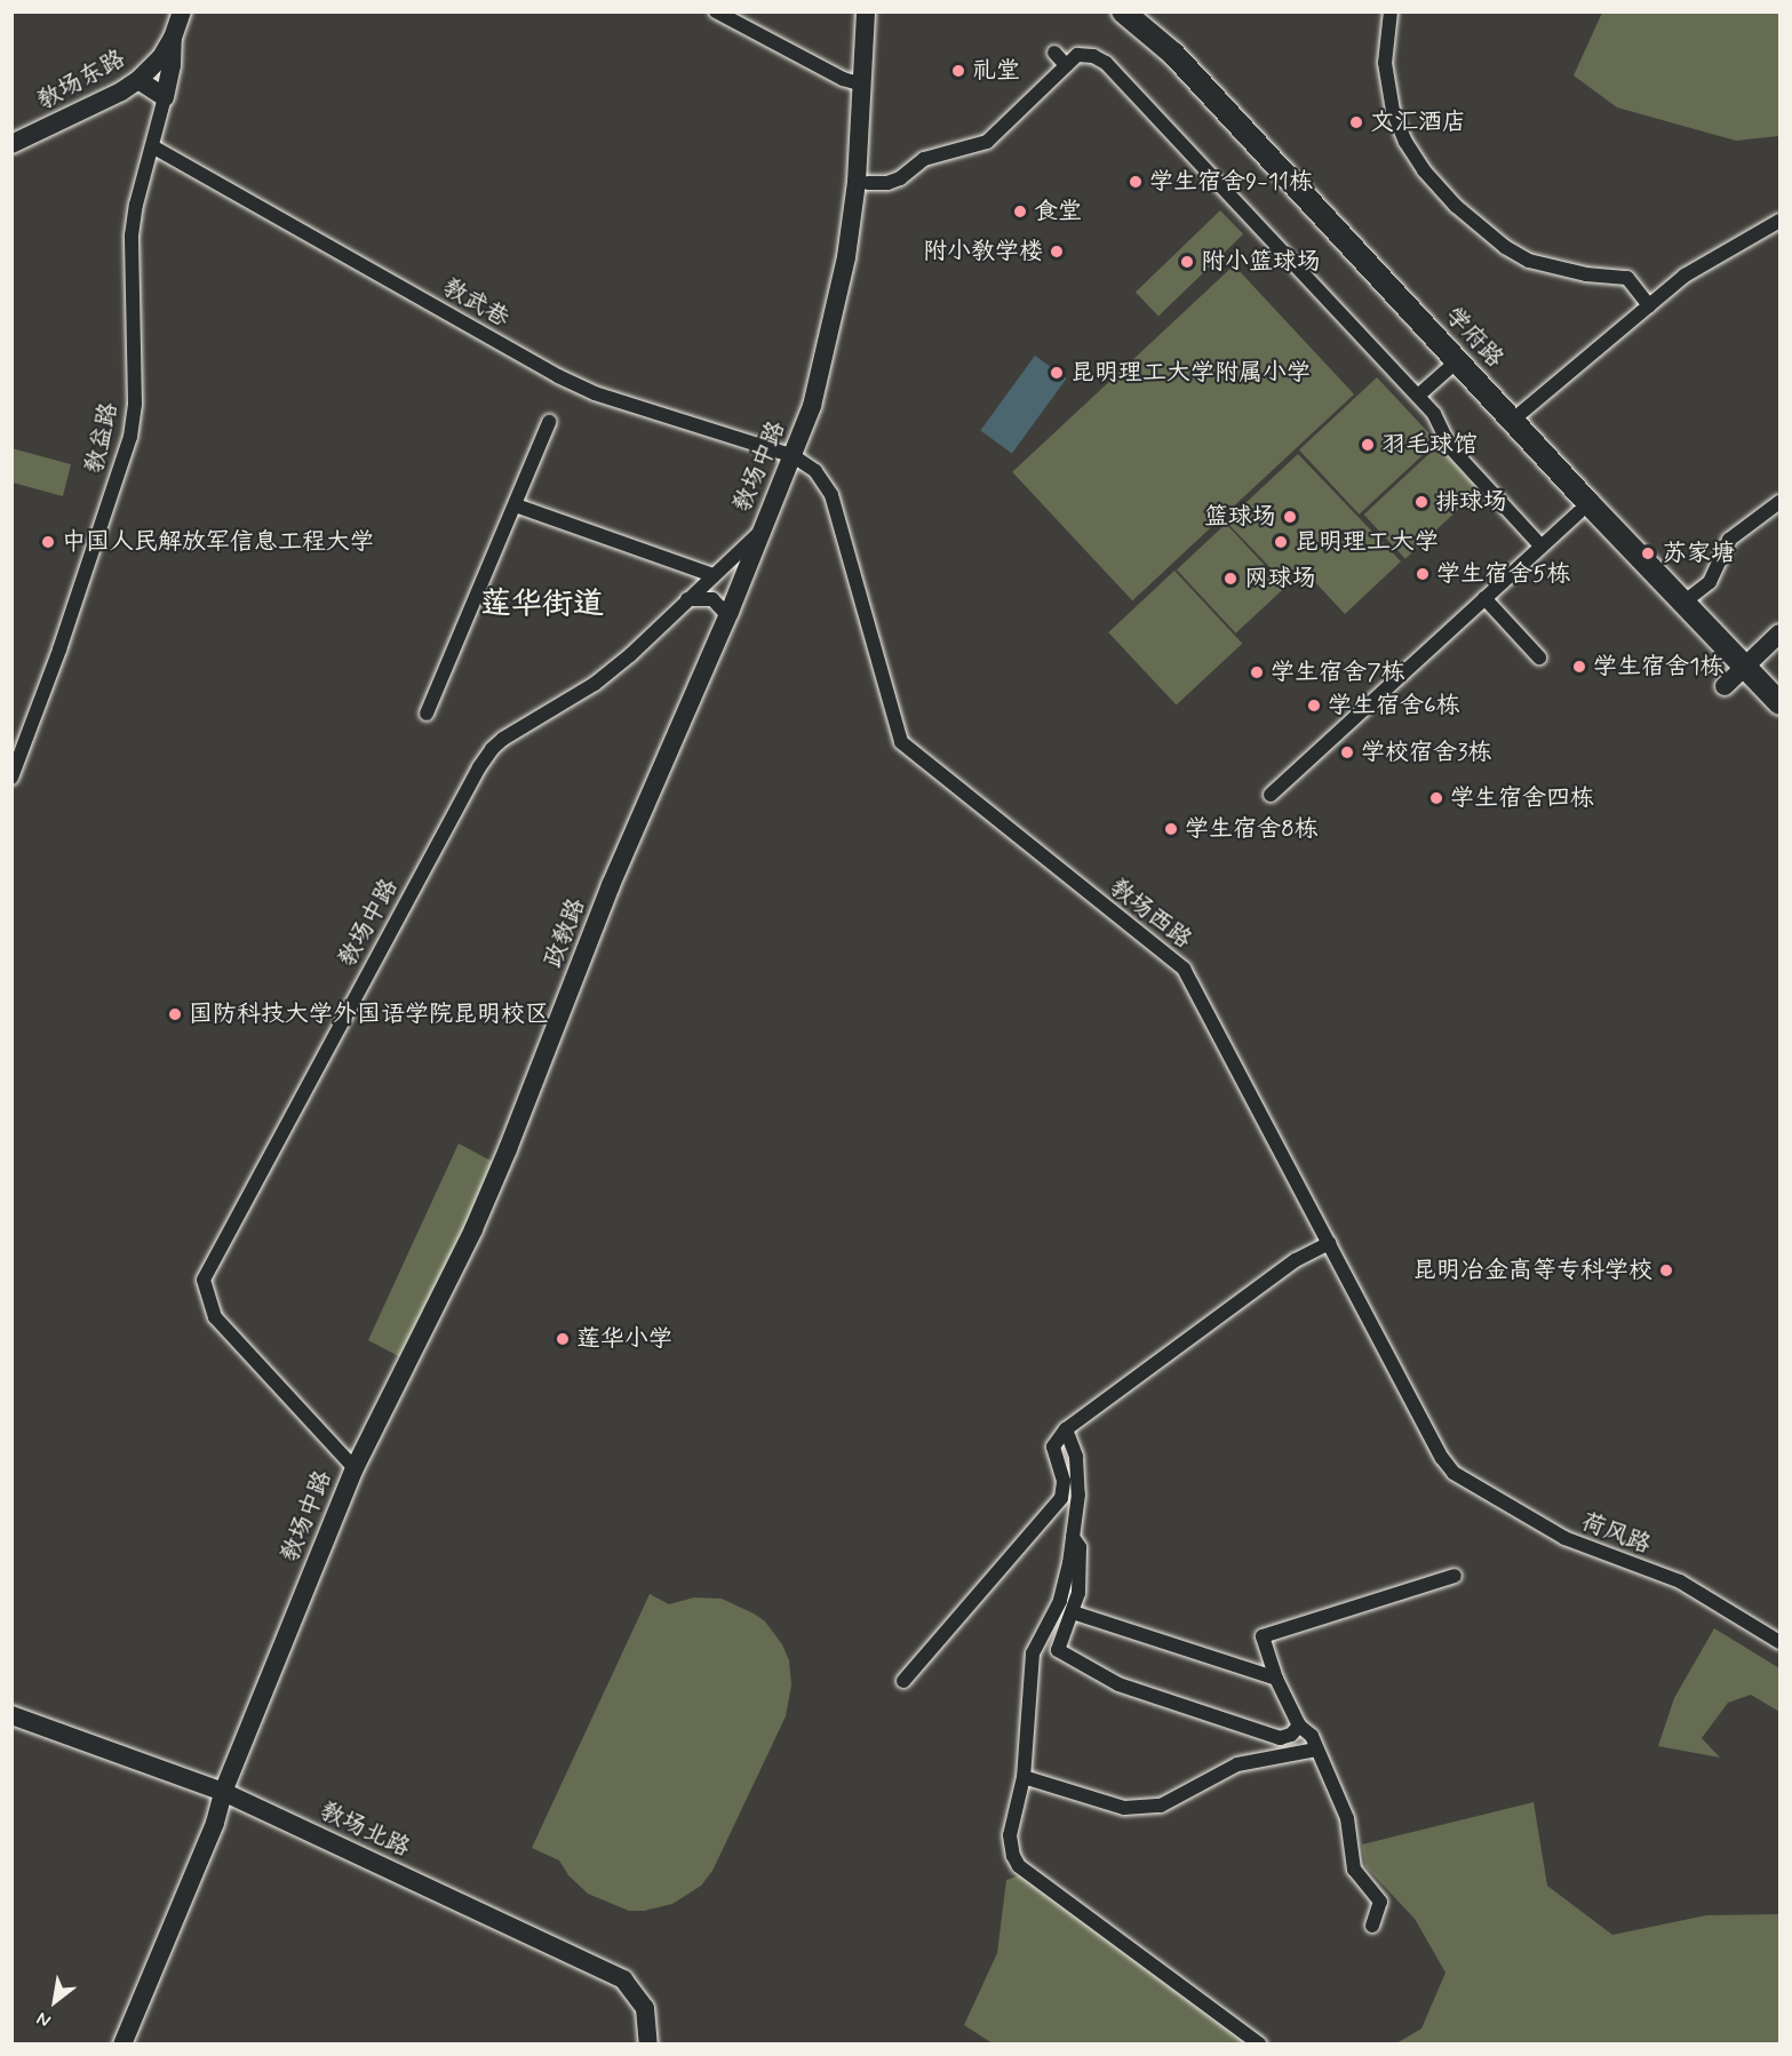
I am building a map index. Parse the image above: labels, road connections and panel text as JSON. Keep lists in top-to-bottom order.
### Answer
{
  "streets": {
    "main road": [
      "教场东路",
      "学府路",
      "教场中路",
      "政教路",
      "教场北路"
    ],
    "street": [
      "教武巷",
      "教益路",
      "教场西路",
      "荷风路"
    ]
  },
  "crossings": [
    ["教武巷", "教益路"],
    ["教武巷", "教场中路"],
    ["教武巷", "教场西路"],
    ["教场中路", "教场西路"],
    ["教场中路", "政教路"],
    ["教场中路", "教场北路"],
    ["教场西路", "荷风路"]
  ],
  "districts": ["莲华街道"],
  "places": [
    "礼堂",
    "文汇酒店",
    "学生宿舍9-11栋",
    "食堂",
    "附小教学楼",
    "附小篮球场",
    "昆明理工大学附属小学",
    "羽毛球馆",
    "排球场",
    "篮球场",
    "中国人民解放军信息工程大学",
    "昆明理工大学",
    "苏家塘",
    "学生宿舍5栋",
    "网球场",
    "学生宿舍1栋",
    "学生宿舍7栋",
    "学生宿舍6栋",
    "学校宿舍3栋",
    "学生宿舍四栋",
    "学生宿舍8栋",
    "国防科技大学外国语学院昆明校区",
    "昆明冶金高等专科学校",
    "莲华小学"
  ],
  "north": "bottom left"
}
